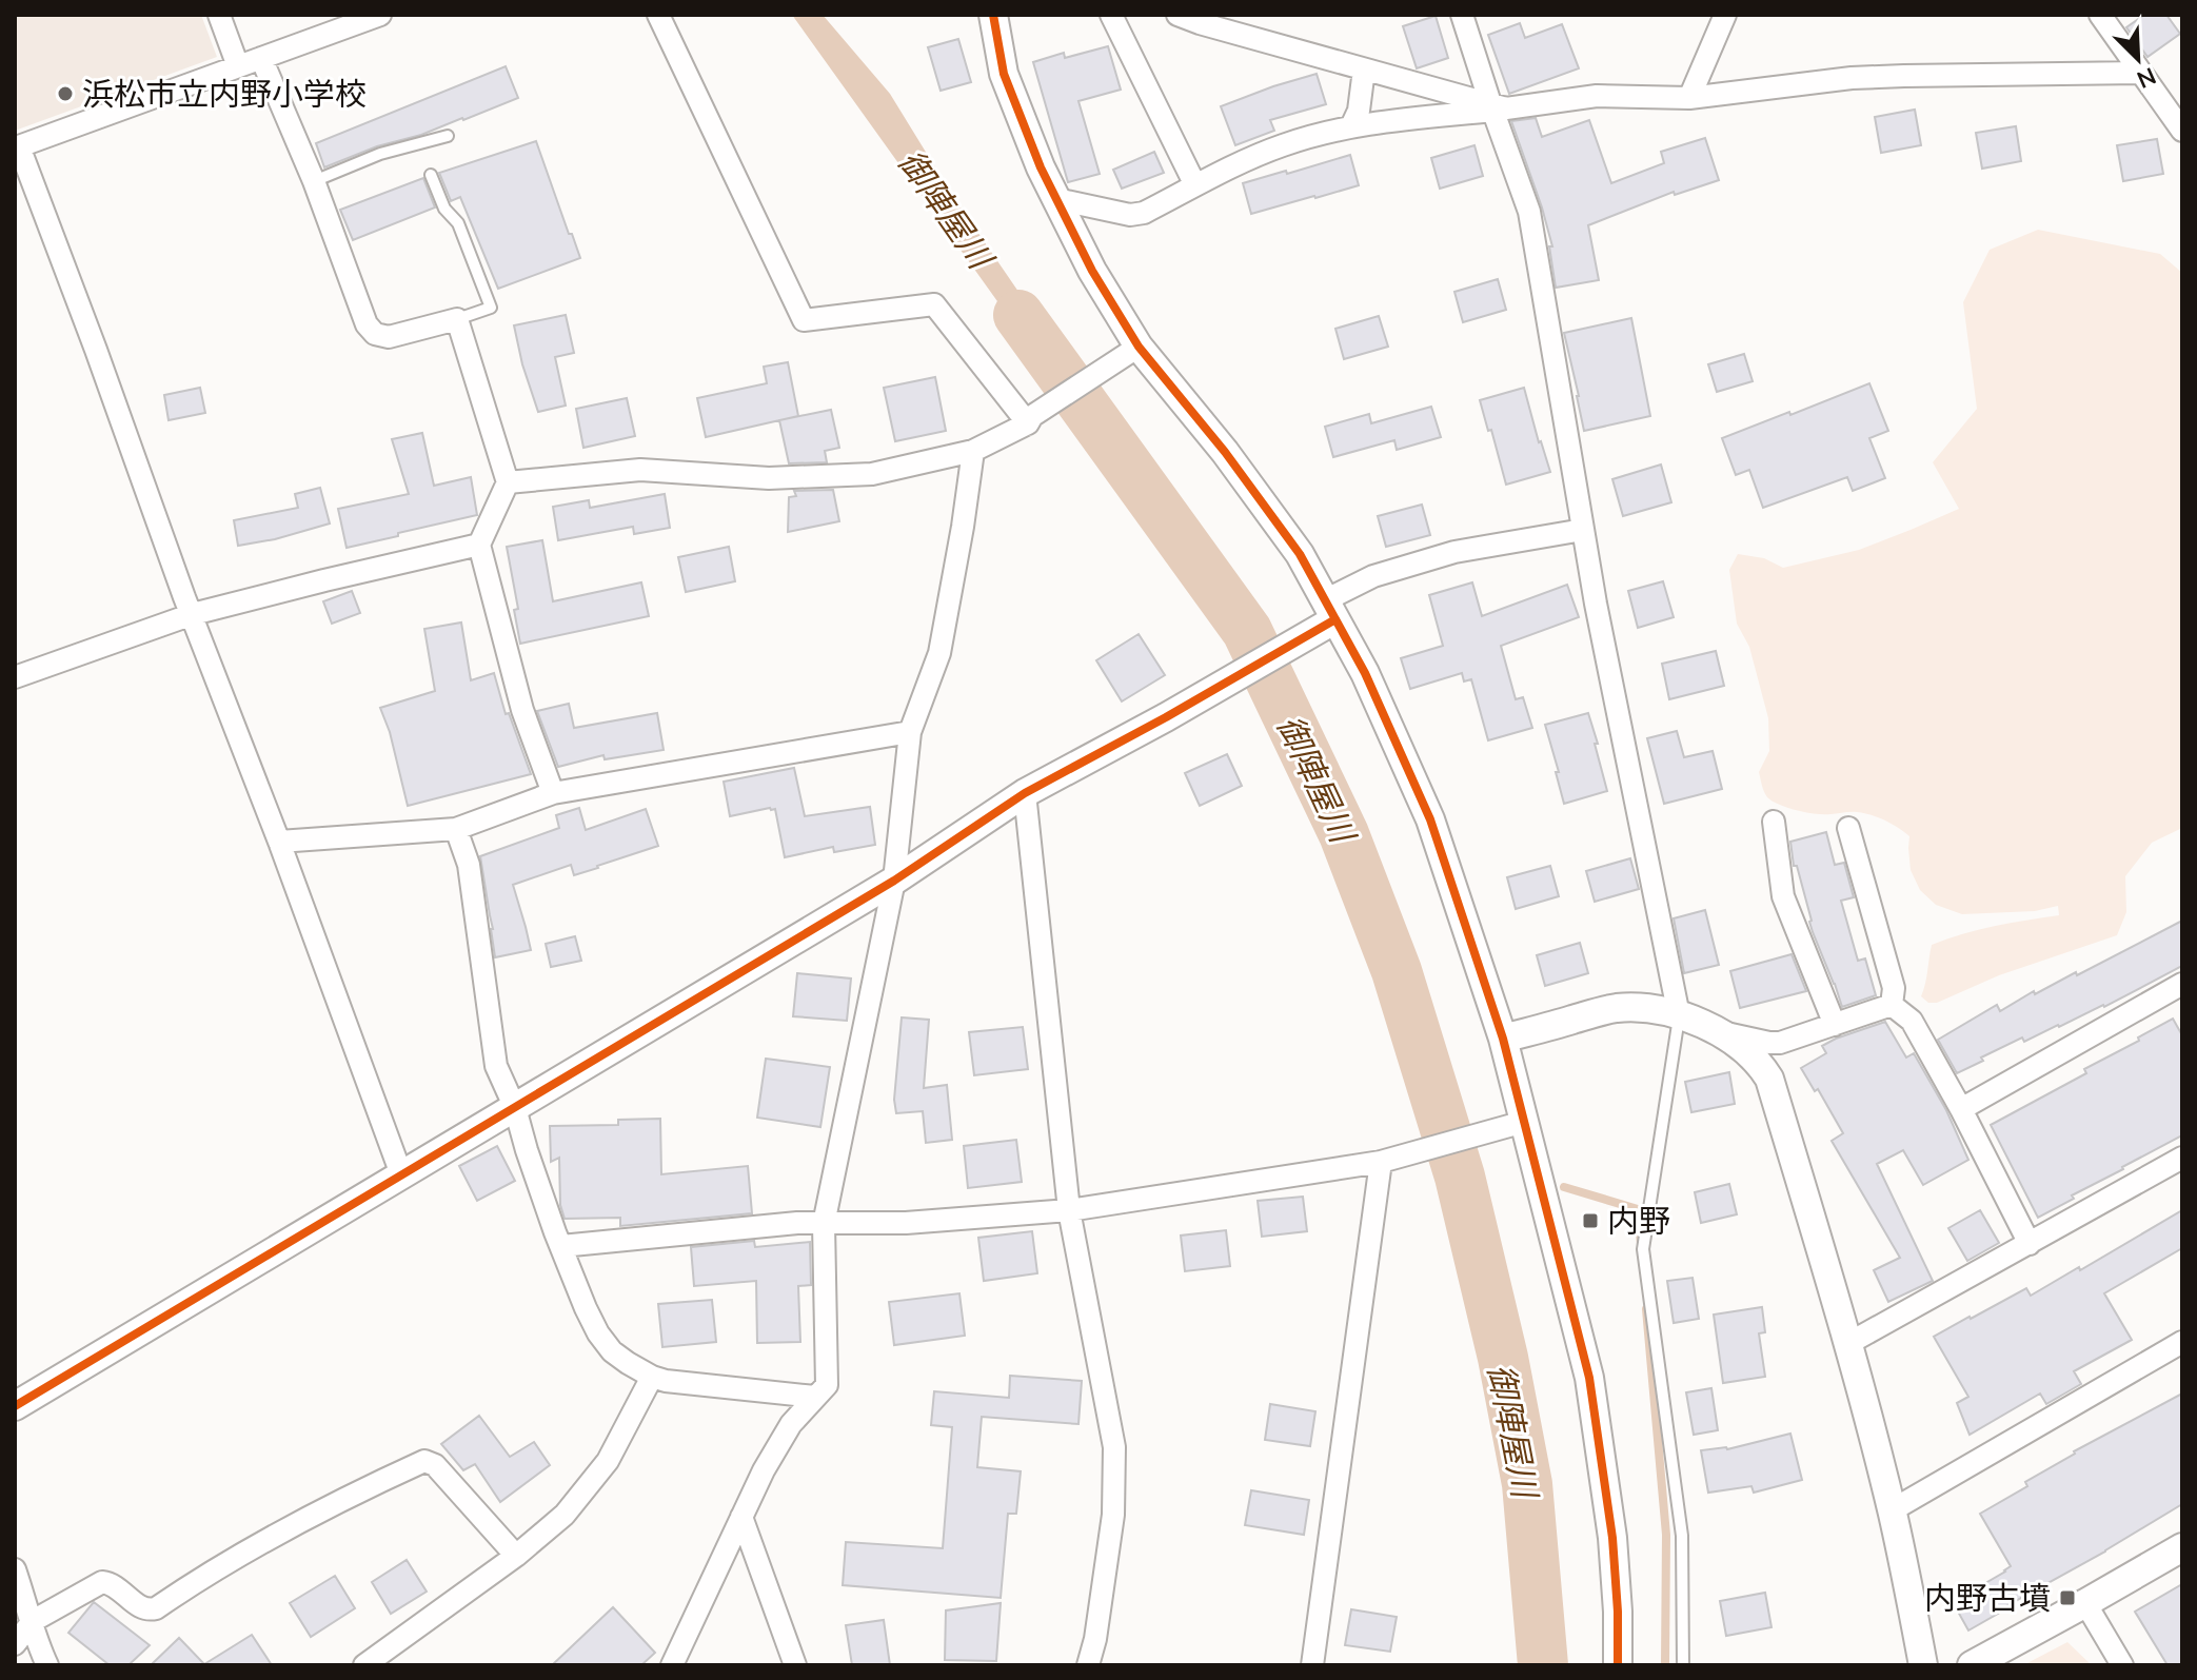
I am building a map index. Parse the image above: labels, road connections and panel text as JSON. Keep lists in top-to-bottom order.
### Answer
{
  "water": ["御陣屋川"],
  "places": {
    "other": ["浜松市立内野小学校"],
    "transit": ["内野", "内野古墳"]
  },
  "north": "bottom right"
}
